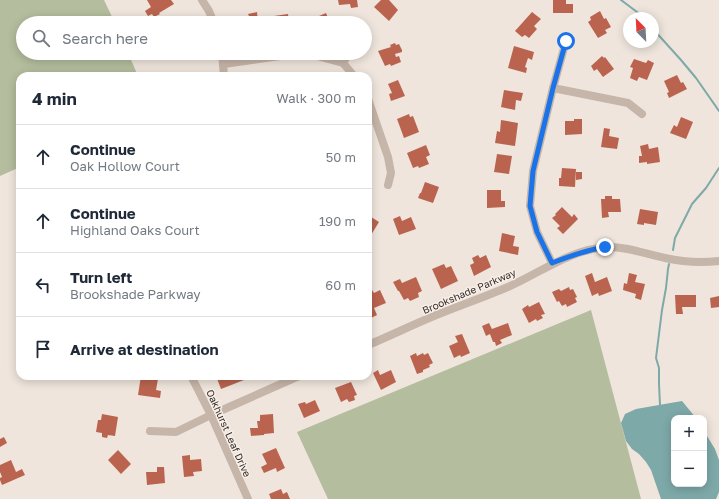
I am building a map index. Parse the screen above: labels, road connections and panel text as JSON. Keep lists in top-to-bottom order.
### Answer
{
  "streets": {
    "street": ["Brookshade Parkway", "Oakhurst Leaf Drive"]
  },
  "north": "top left",
  "page": {
    "search": "Search here",
    "heading": ["4 min", "Walk · 300 m"],
    "list": [
      ["Continue", "Oak Hollow Court", "50 m"],
      ["Continue", "Highland Oaks Court", "190 m"],
      ["Turn left", "Brookshade Parkway", "60 m"],
      "Arrive at destination"
    ],
    "map_buttons": ["+", "−"]
  }
}
